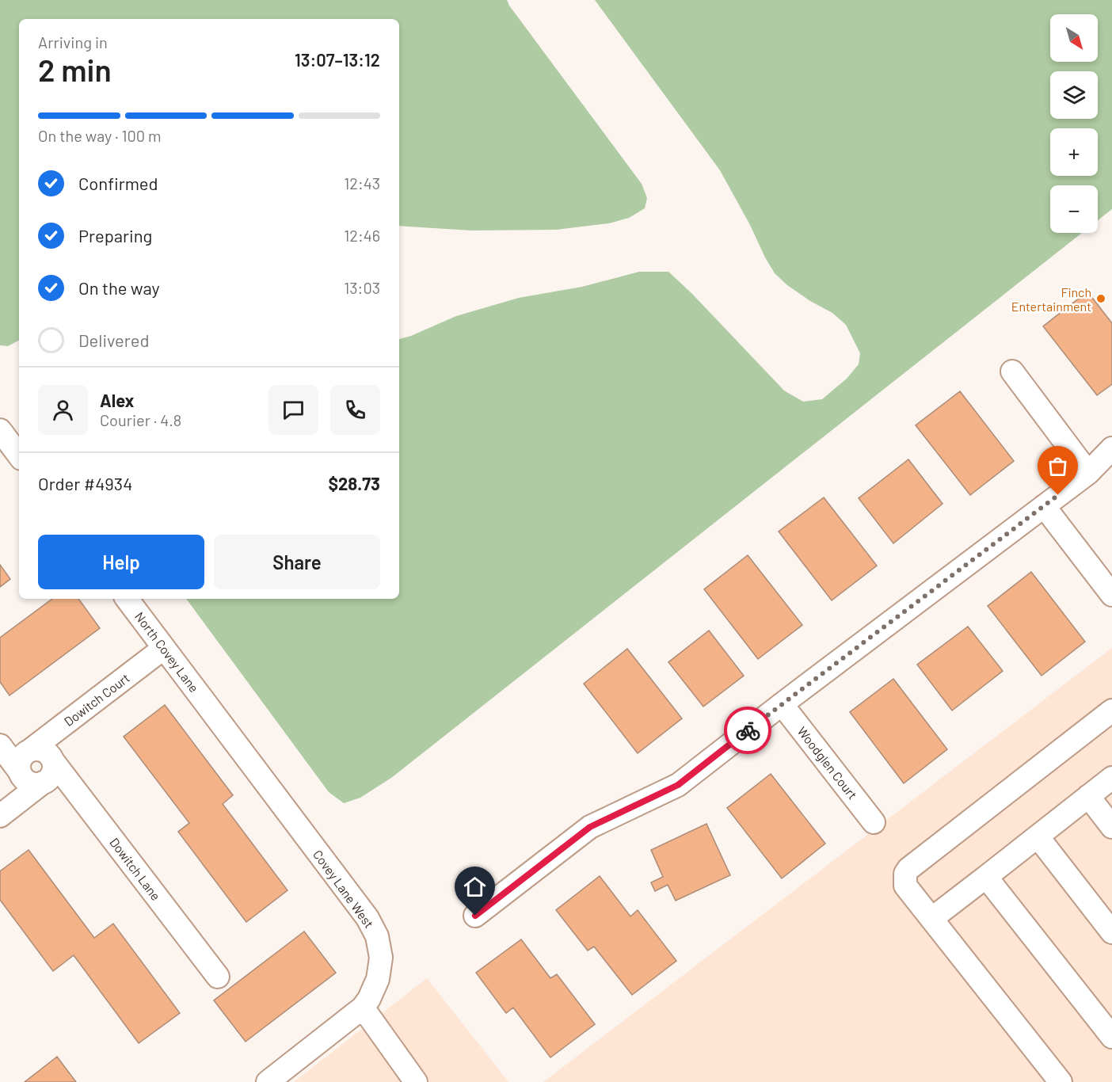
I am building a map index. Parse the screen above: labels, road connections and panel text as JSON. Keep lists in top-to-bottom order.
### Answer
{
  "streets": {
    "street": [
      "North Covey Lane",
      "Dowitch Court",
      "Woodglen Court",
      "Dowitch Lane",
      "Covey Lane West"
    ]
  },
  "crossings": [
    ["North Covey Lane", "Dowitch Court"],
    ["North Covey Lane", "Covey Lane West"],
    ["Dowitch Court", "Dowitch Lane"]
  ],
  "places": ["Finch Entertainment"],
  "north": "bottom right",
  "page": {
    "map_buttons": ["+", "−"],
    "heading": ["2 min", "Arriving in", "13:07–13:12"],
    "panel": [
      "Alex",
      "Courier · 4.8",
      "Order #4934",
      "$28.73"
    ],
    "bar": "On the way · 100 m",
    "list": [
      ["Confirmed", "12:43"],
      ["Preparing", "12:46"],
      ["On the way", "13:03"],
      "Delivered"
    ],
    "buttons": ["Help", "Share"]
  }
}
